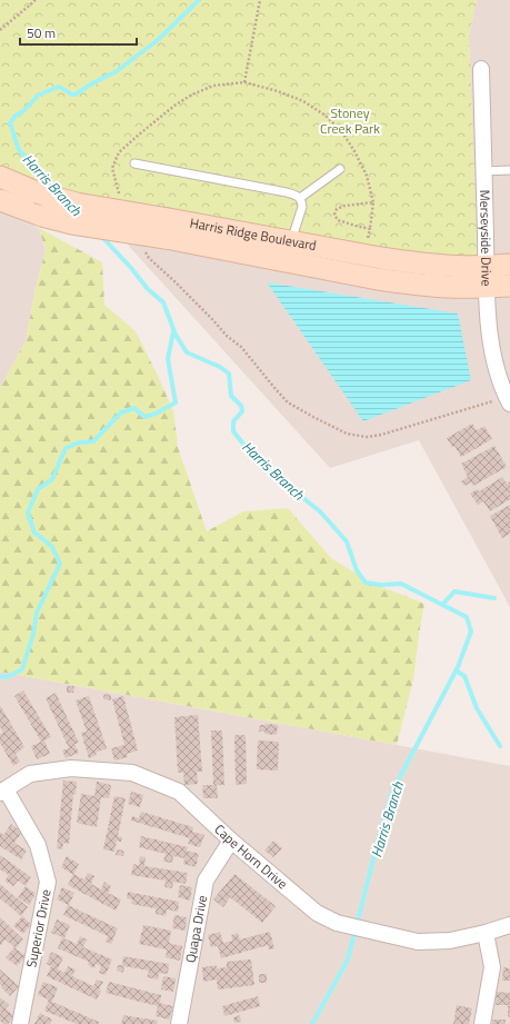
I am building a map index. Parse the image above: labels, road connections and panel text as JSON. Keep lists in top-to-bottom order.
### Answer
{
  "streets": {
    "street": [
      "Harris Ridge Boulevard",
      "Merseyside Drive",
      "Cape Horn Drive",
      "Superior Drive",
      "Quapa Drive"
    ]
  },
  "crossings": [
    ["Harris Ridge Boulevard", "Merseyside Drive"],
    ["Cape Horn Drive", "Superior Drive"],
    ["Cape Horn Drive", "Quapa Drive"]
  ],
  "water": ["Harris Branch"],
  "parks": ["Stoney Creek Park"],
  "scale_bar": "50 m"
}
